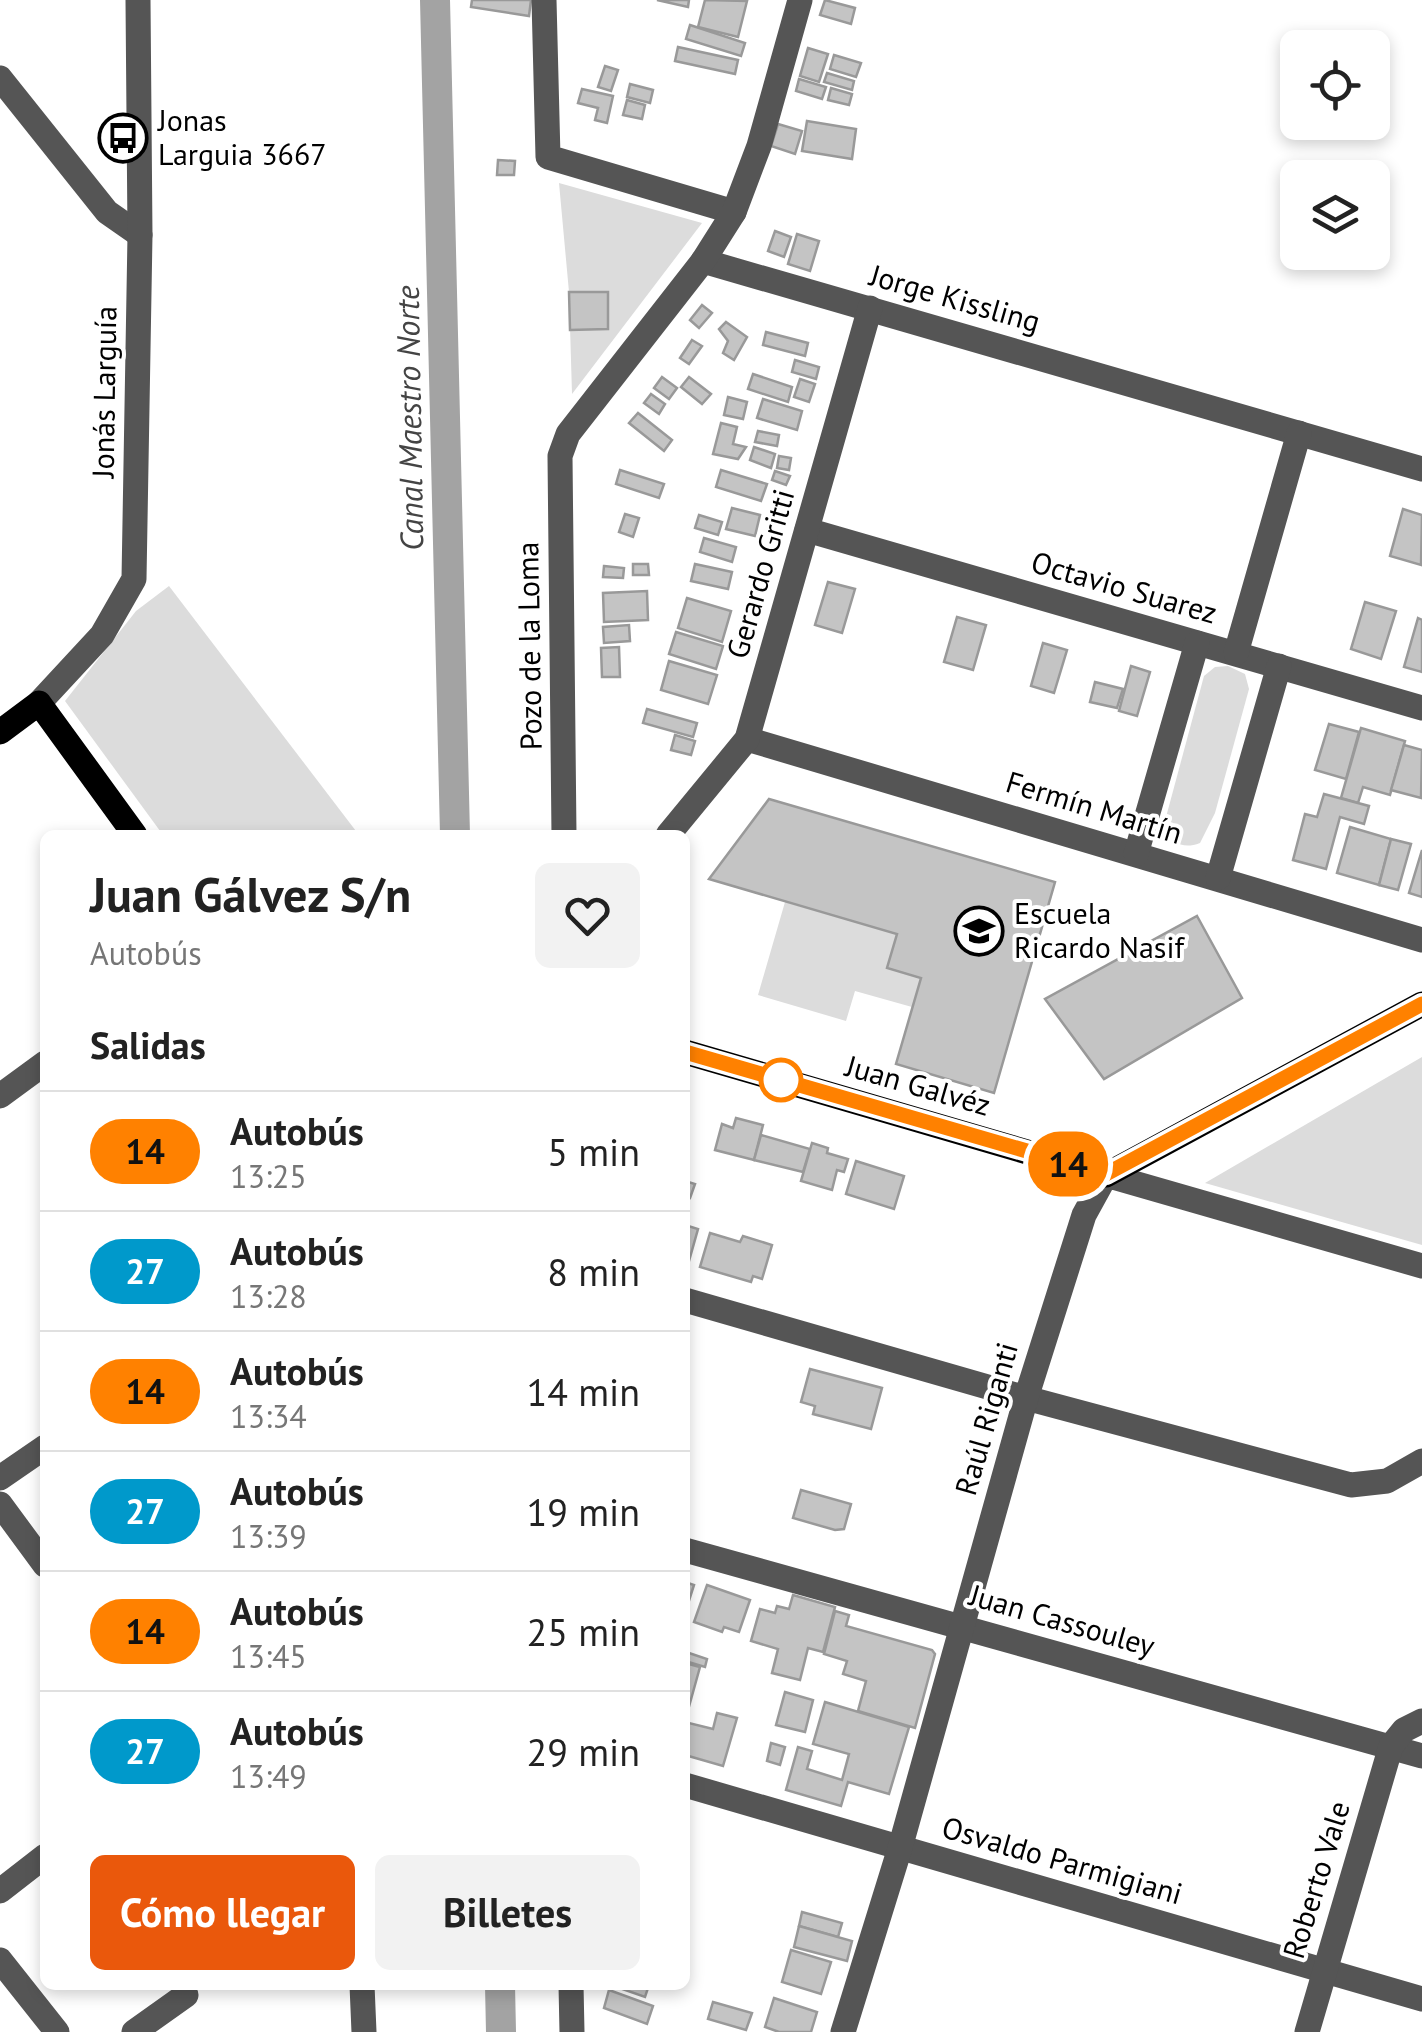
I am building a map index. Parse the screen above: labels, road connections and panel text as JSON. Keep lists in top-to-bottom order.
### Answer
{
  "streets": {
    "main road": ["Jonás Larguía", "Juan Galvéz"],
    "street": [
      "Jorge Kissling",
      "Gerardo Gritti",
      "Octavio Suarez",
      "Pozo de la Loma",
      "Fermín Martín",
      "Raúl Riganti",
      "Juan Cassouley",
      "Osvaldo Parmigiani",
      "Roberto Vale"
    ]
  },
  "crossings": [
    ["Jorge Kissling", "Gerardo Gritti"],
    ["Jorge Kissling", "Pozo de la Loma"],
    ["Gerardo Gritti", "Octavio Suarez"],
    ["Gerardo Gritti", "Fermín Martín"],
    ["Juan Galvéz", "Raúl Riganti"],
    ["Raúl Riganti", "Juan Cassouley"],
    ["Raúl Riganti", "Osvaldo Parmigiani"],
    ["Juan Cassouley", "Roberto Vale"],
    ["Osvaldo Parmigiani", "Roberto Vale"]
  ],
  "water": ["Canal Maestro Norte"],
  "places": {
    "bus stop": ["Jonas Larguia 3667"],
    "school or university": ["Escuela Ricardo Nasif"]
  },
  "lines": ["bus line 14"],
  "page": {
    "on_map": "14",
    "heading": [
      ["Juan Gálvez S/n", "Autobús"],
      "Salidas"
    ],
    "list": [
      {
        "mark": "14",
        "name": "Autobús",
        "note": "13:25",
        "value": "5 min"
      },
      {
        "mark": "27",
        "name": "Autobús",
        "note": "13:28",
        "value": "8 min"
      },
      {
        "mark": "14",
        "name": "Autobús",
        "note": "13:34",
        "value": "14 min"
      },
      {
        "mark": "27",
        "name": "Autobús",
        "note": "13:39",
        "value": "19 min"
      },
      {
        "mark": "14",
        "name": "Autobús",
        "note": "13:45",
        "value": "25 min"
      },
      {
        "mark": "27",
        "name": "Autobús",
        "note": "13:49",
        "value": "29 min"
      }
    ],
    "buttons": ["Cómo llegar", "Billetes"]
  }
}
